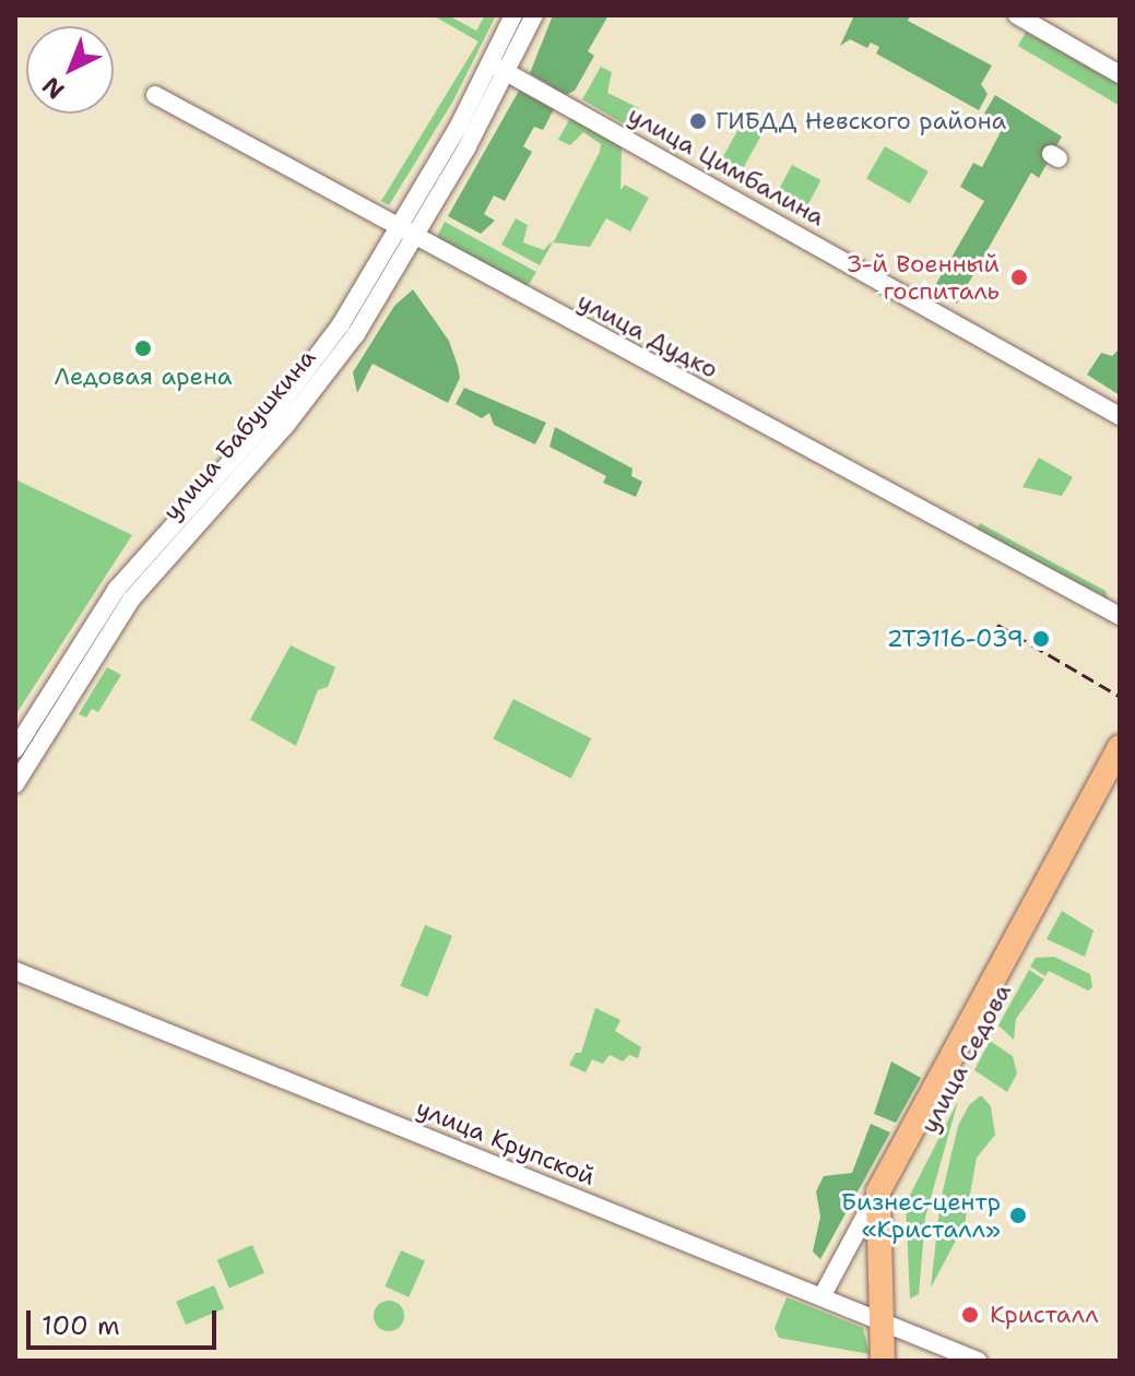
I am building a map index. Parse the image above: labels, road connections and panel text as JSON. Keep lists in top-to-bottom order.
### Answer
{
  "streets": {
    "main road": ["улица Седова"],
    "street": [
      "улица Цимбалина",
      "улица Дудко",
      "улица Бабушкина",
      "улица Крупской"
    ]
  },
  "crossings": [
    ["улица Цимбалина", "улица Бабушкина"],
    ["улица Дудко", "улица Бабушкина"],
    ["улица Седова", "улица Крупской"]
  ],
  "places": [
    "ГИБДД Невского района",
    "3-й Военный госпиталь",
    "Ледовая арена",
    "2ТЭ116-039",
    "Бизнес-центр «Кристалл»",
    "Кристалл"
  ],
  "scale_bar": "100 m",
  "north": "bottom left"
}
